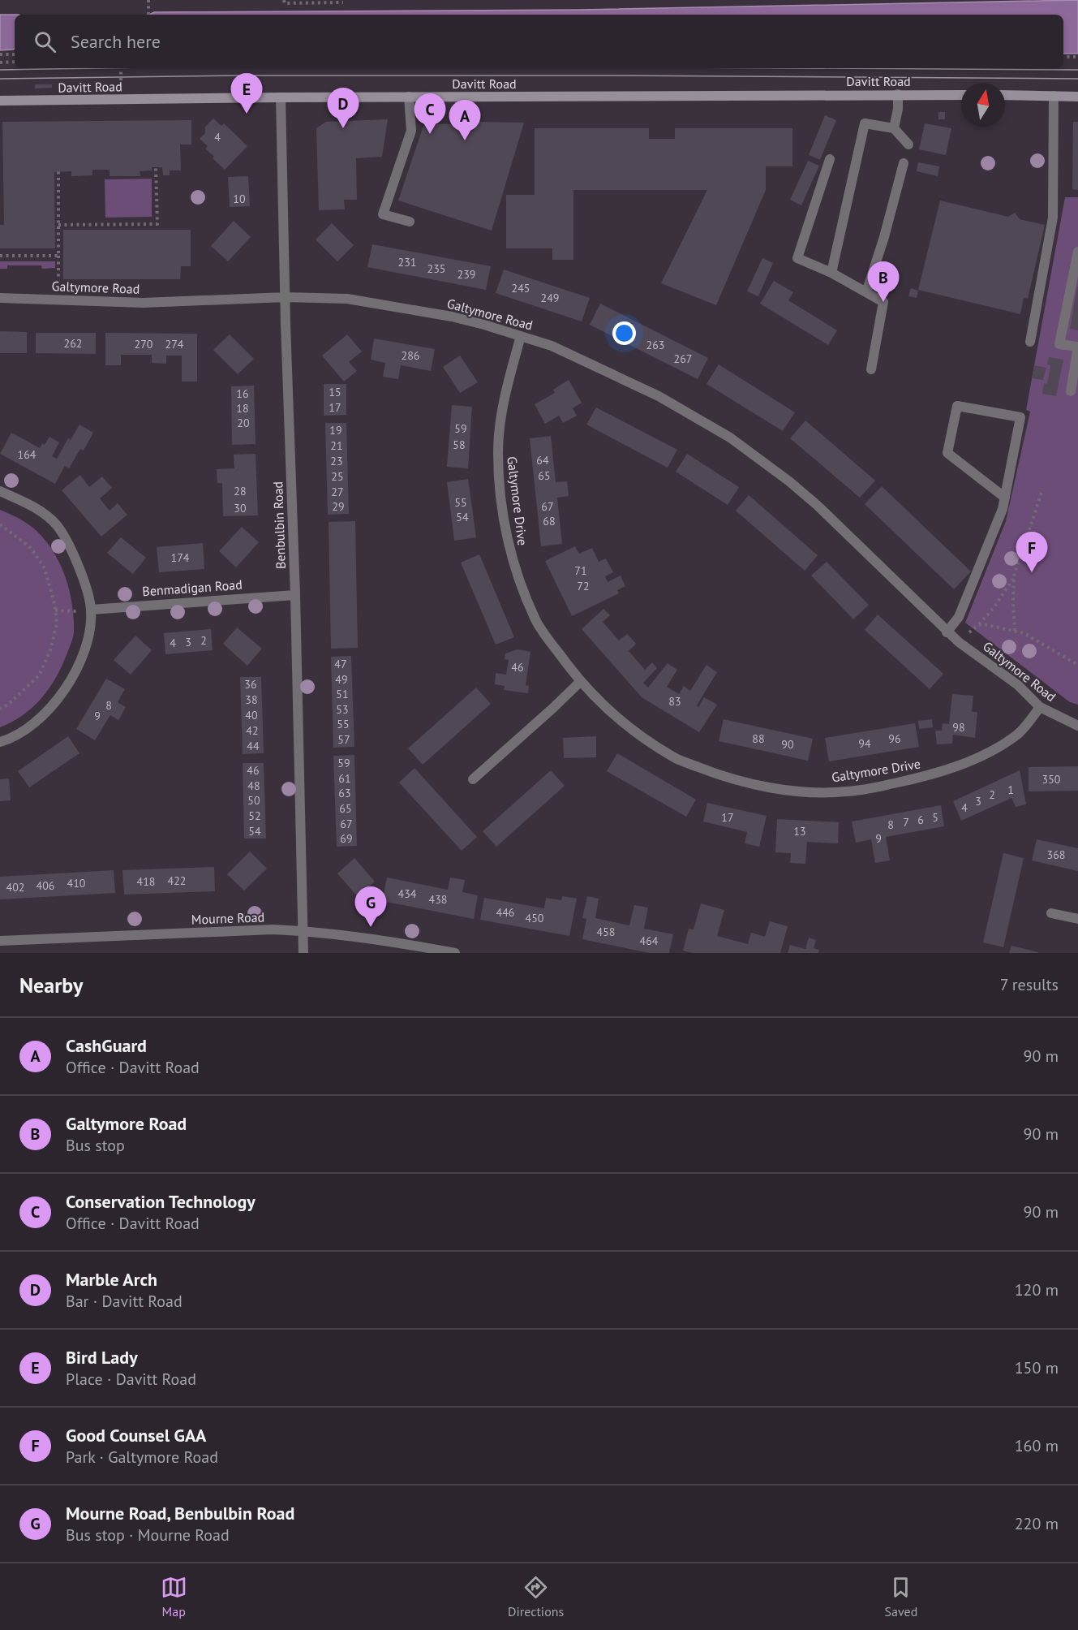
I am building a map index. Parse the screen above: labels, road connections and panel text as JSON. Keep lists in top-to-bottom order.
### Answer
{
  "streets": {
    "main road": ["Davitt Road"],
    "street": [
      "Galtymore Road",
      "Galtymore Drive",
      "Benbulbin Road",
      "Benmadigan Road",
      "Mourne Road"
    ]
  },
  "crossings": [
    ["Davitt Road", "Benbulbin Road"],
    ["Galtymore Road", "Galtymore Drive"],
    ["Galtymore Road", "Benbulbin Road"],
    ["Benbulbin Road", "Benmadigan Road"],
    ["Benbulbin Road", "Mourne Road"]
  ],
  "house_numbers": [
    "4",
    "10",
    "231",
    "235",
    "239",
    "245",
    "249",
    "262",
    "270",
    "274",
    "263",
    "286",
    "267",
    "15",
    "16",
    "17",
    "18",
    "20",
    "59",
    "19",
    "58",
    "21",
    "164",
    "64",
    "23",
    "65",
    "25",
    "28",
    "27",
    "55",
    "29",
    "67",
    "30",
    "54",
    "68",
    "174",
    "71",
    "72",
    "2",
    "3",
    "4",
    "47",
    "46",
    "49",
    "36",
    "51",
    "38",
    "83",
    "8",
    "53",
    "40",
    "9",
    "55",
    "98",
    "42",
    "88",
    "96",
    "57",
    "94",
    "90",
    "44",
    "59",
    "46",
    "61",
    "350",
    "48",
    "1",
    "63",
    "2",
    "50",
    "3",
    "4",
    "65",
    "52",
    "17",
    "5",
    "6",
    "7",
    "67",
    "8",
    "54",
    "13",
    "69",
    "9",
    "368",
    "422",
    "418",
    "410",
    "406",
    "402",
    "434",
    "438",
    "446",
    "450",
    "458",
    "464"
  ],
  "north": "top",
  "page": {
    "search": "Search here",
    "pins": [
      "E",
      "D",
      "C",
      "A",
      "B",
      "F",
      "G"
    ],
    "heading": ["Nearby", "7 results"],
    "list": [
      {
        "mark": "A",
        "name": "CashGuard",
        "note": "Office · Davitt Road",
        "value": "90 m"
      },
      {
        "mark": "B",
        "name": "Galtymore Road",
        "note": "Bus stop",
        "value": "90 m"
      },
      {
        "mark": "C",
        "name": "Conservation Technology",
        "note": "Office · Davitt Road",
        "value": "90 m"
      },
      {
        "mark": "D",
        "name": "Marble Arch",
        "note": "Bar · Davitt Road",
        "value": "120 m"
      },
      {
        "mark": "E",
        "name": "Bird Lady",
        "note": "Place · Davitt Road",
        "value": "150 m"
      },
      {
        "mark": "F",
        "name": "Good Counsel GAA",
        "note": "Park · Galtymore Road",
        "value": "160 m"
      },
      {
        "mark": "G",
        "name": "Mourne Road, Benbulbin Road",
        "note": "Bus stop · Mourne Road",
        "value": "220 m"
      }
    ],
    "nav": ["Map", "Directions", "Saved"]
  }
}
